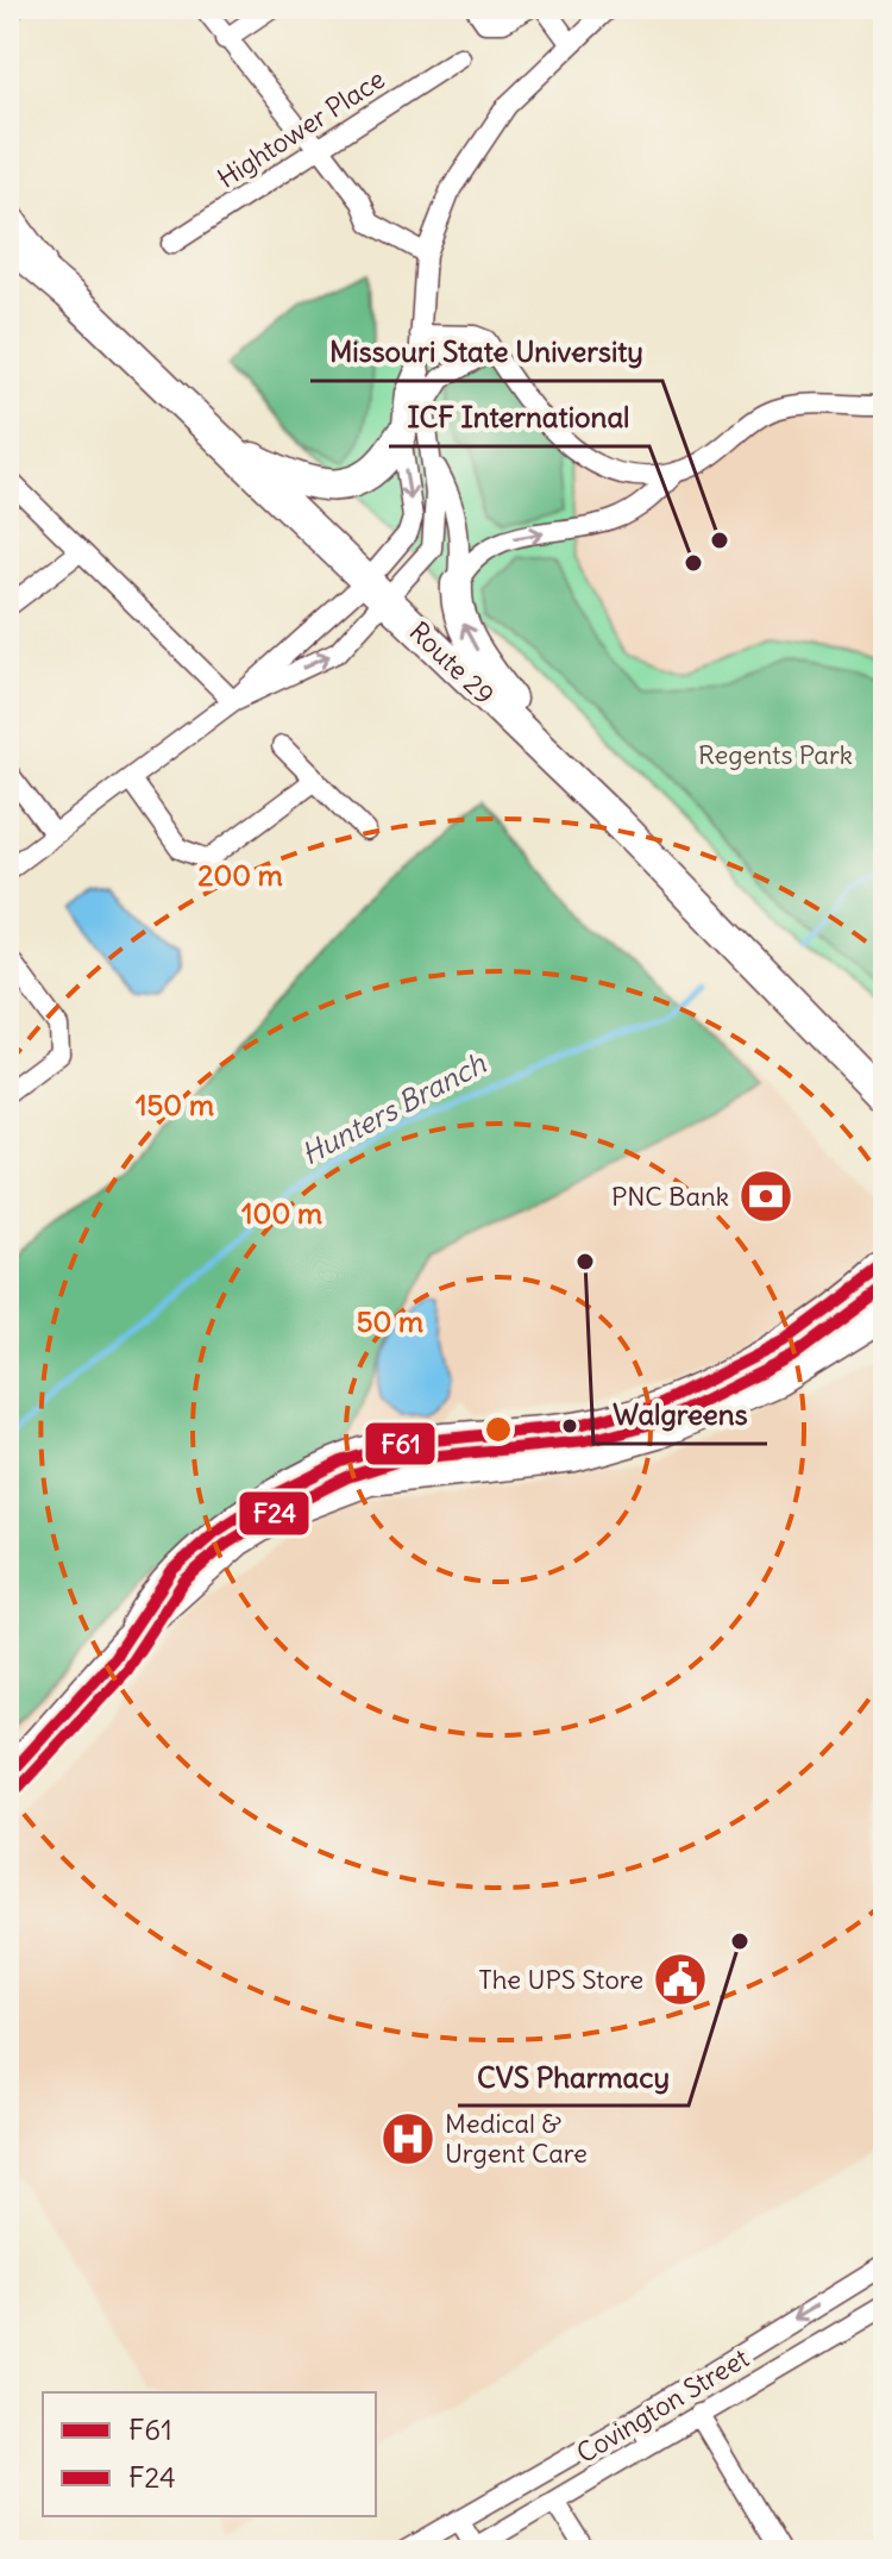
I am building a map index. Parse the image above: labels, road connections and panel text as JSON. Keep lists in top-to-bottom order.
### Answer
{
  "streets": {
    "main road": ["Route 29"],
    "street": ["Hightower Place", "Covington Street"]
  },
  "water": ["Hunters Branch"],
  "parks": ["Regents Park"],
  "places": {
    "other": [
      "Missouri State University",
      "ICF International",
      "Walgreens",
      "CVS Pharmacy"
    ],
    "bank": ["PNC Bank"],
    "public building": ["The UPS Store"],
    "hospital": ["Medical & Urgent Care"]
  },
  "lines": ["transit line F61", "transit line F24"],
  "legend": ["F61", "F24"],
  "rings": [
    "200 m",
    "150 m",
    "100 m",
    "50 m"
  ]
}
